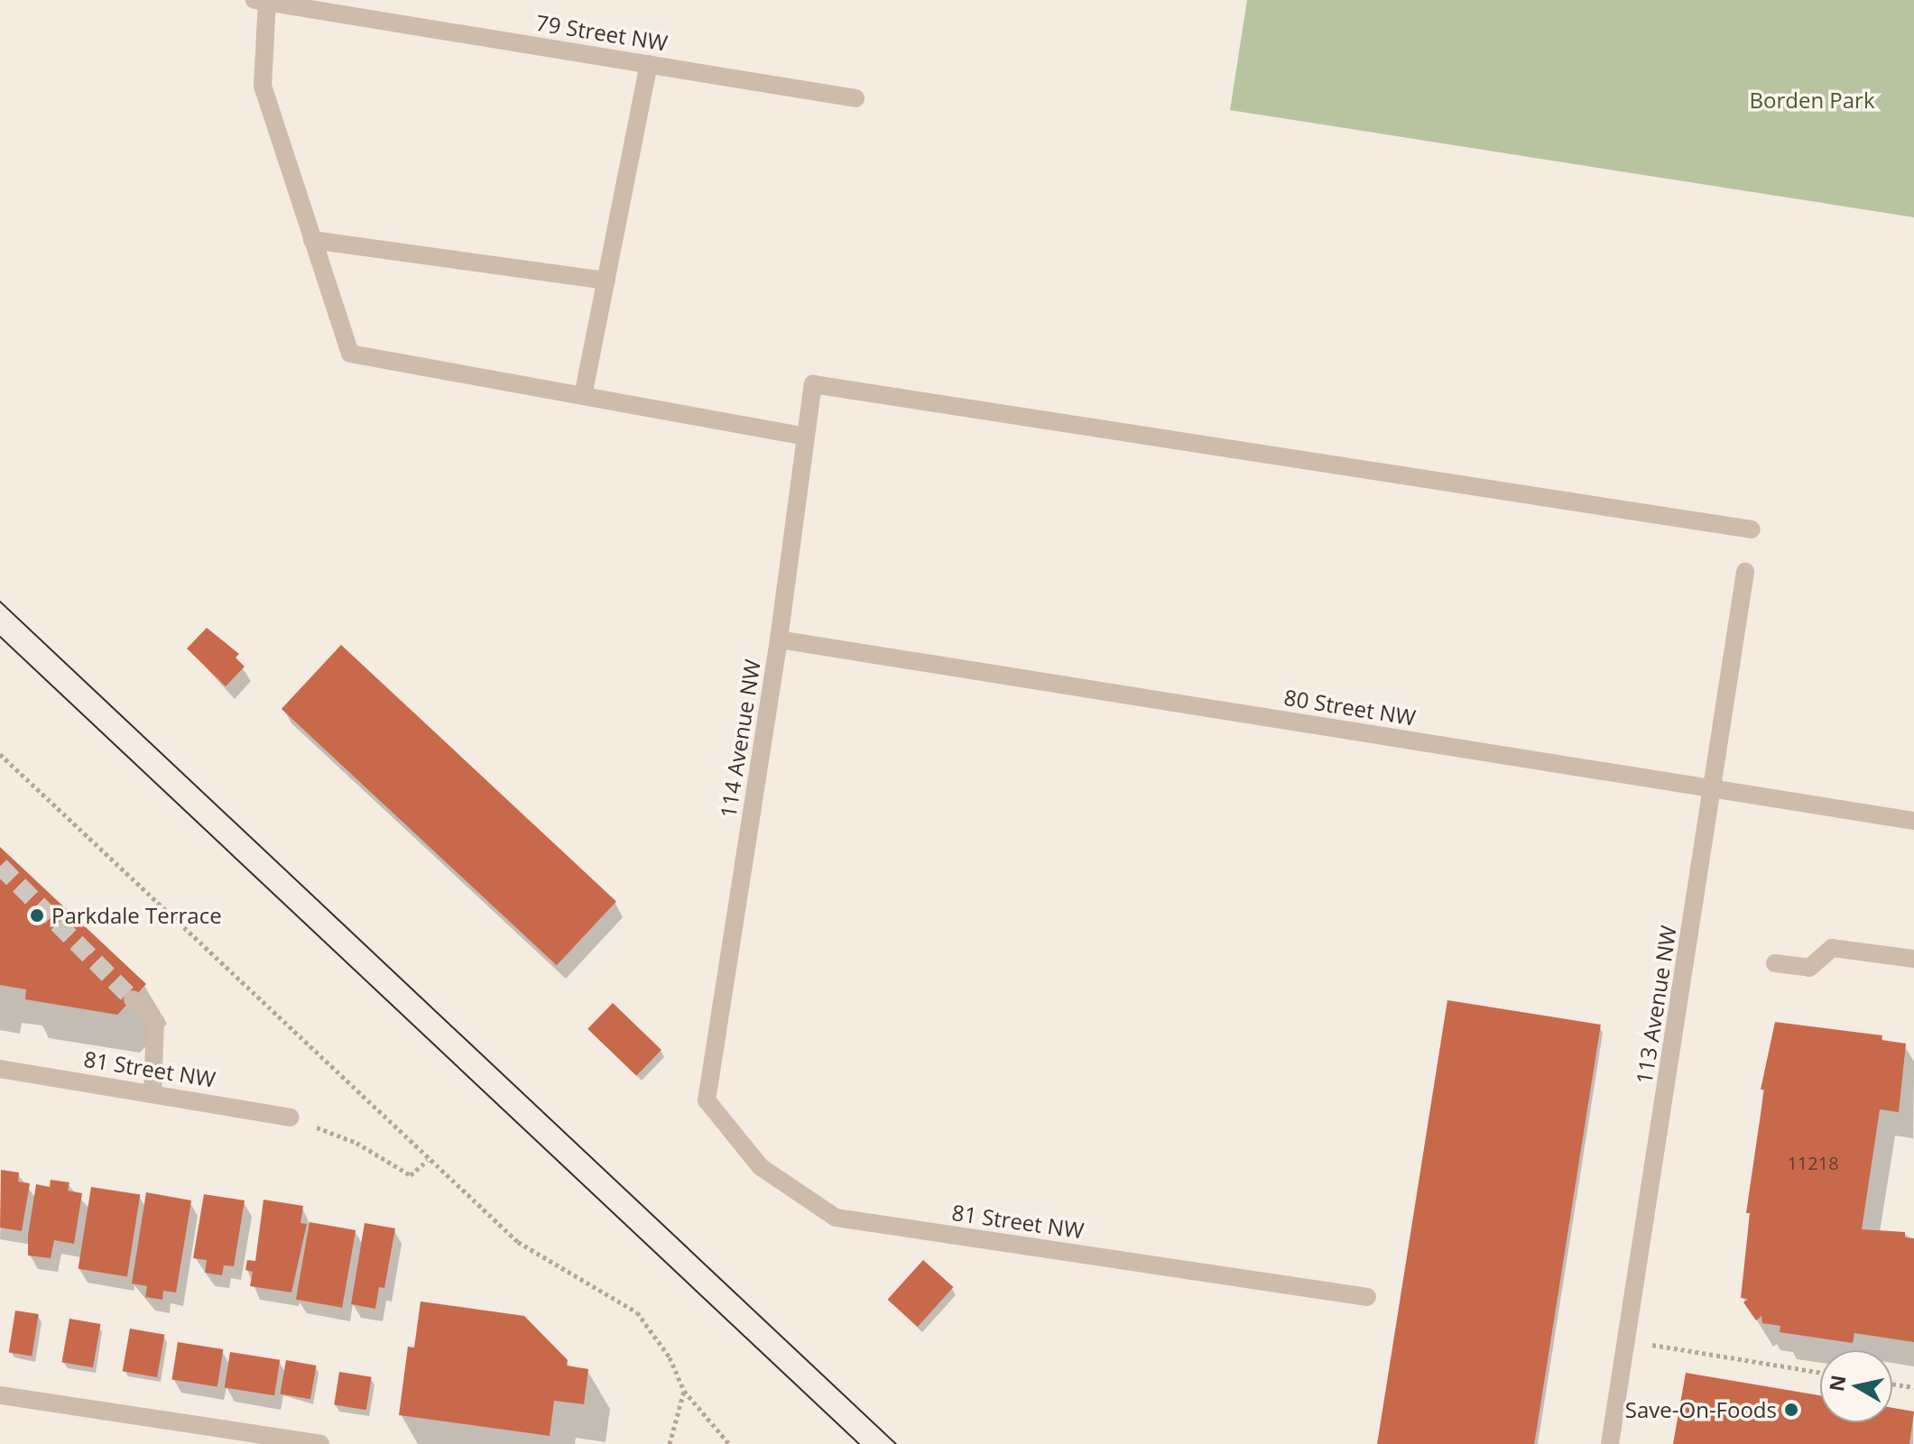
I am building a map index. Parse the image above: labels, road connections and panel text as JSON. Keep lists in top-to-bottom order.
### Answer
{
  "streets": {
    "street": [
      "79 Street NW",
      "80 Street NW",
      "114 Avenue NW",
      "113 Avenue NW",
      "81 Street NW"
    ]
  },
  "crossings": [
    ["80 Street NW", "114 Avenue NW"],
    ["80 Street NW", "113 Avenue NW"],
    ["114 Avenue NW", "81 Street NW"]
  ],
  "parks": ["Borden Park"],
  "places": ["Parkdale Terrace", "Save-On-Foods"],
  "house_numbers": ["11218"],
  "north": "left"
}
